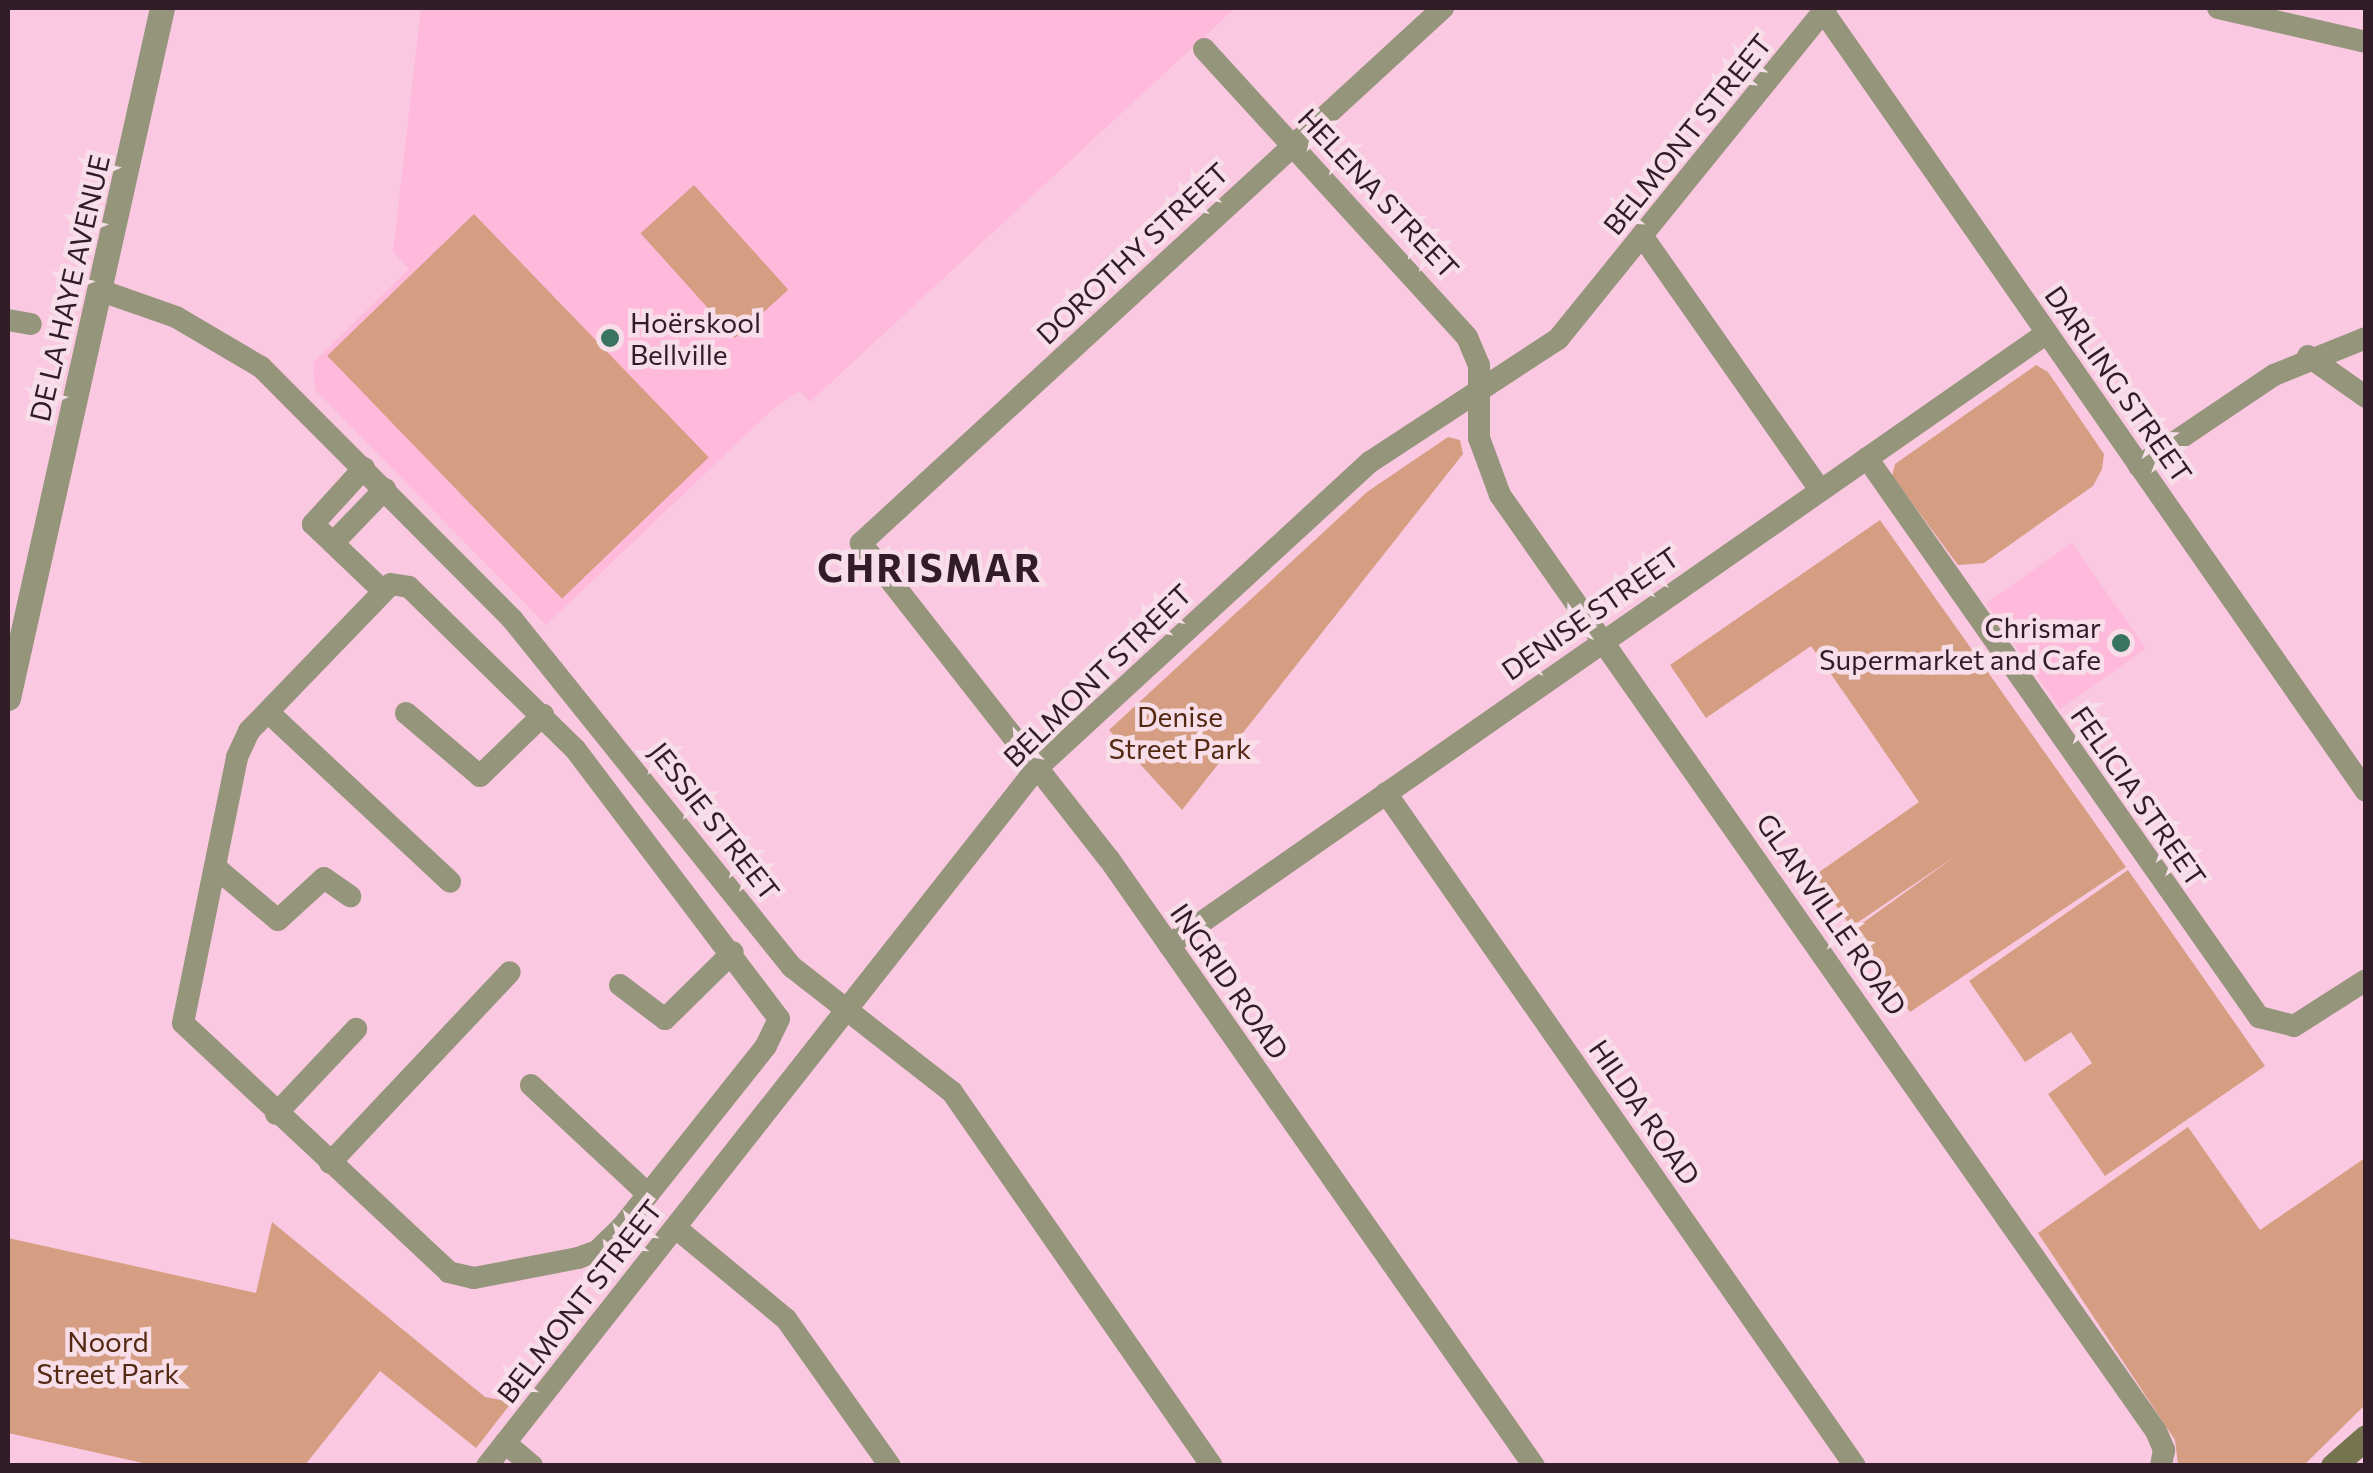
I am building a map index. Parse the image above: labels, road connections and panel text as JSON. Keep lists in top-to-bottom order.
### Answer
{
  "streets": {
    "street": [
      "BELMONT STREET",
      "HELENA STREET",
      "DOROTHY STREET",
      "DE LA HAYE AVENUE",
      "DARLING STREET",
      "DENISE STREET",
      "FELICIA STREET",
      "JESSIE STREET",
      "GLANVILLE ROAD",
      "INGRID ROAD",
      "HILDA ROAD"
    ]
  },
  "crossings": [
    ["BELMONT STREET", "HELENA STREET"],
    ["BELMONT STREET", "DARLING STREET"],
    ["BELMONT STREET", "JESSIE STREET"],
    ["BELMONT STREET", "GLANVILLE ROAD"],
    ["BELMONT STREET", "INGRID ROAD"],
    ["HELENA STREET", "DOROTHY STREET"],
    ["HELENA STREET", "GLANVILLE ROAD"],
    ["DOROTHY STREET", "INGRID ROAD"],
    ["DE LA HAYE AVENUE", "JESSIE STREET"],
    ["DARLING STREET", "DENISE STREET"],
    ["DENISE STREET", "FELICIA STREET"],
    ["DENISE STREET", "GLANVILLE ROAD"],
    ["DENISE STREET", "INGRID ROAD"],
    ["DENISE STREET", "HILDA ROAD"]
  ],
  "districts": ["CHRISMAR"],
  "parks": ["Denise Street Park", "Noord Street Park"],
  "places": ["Hoërskool Bellville", "Chrismar Supermarket and Cafe"]
}
